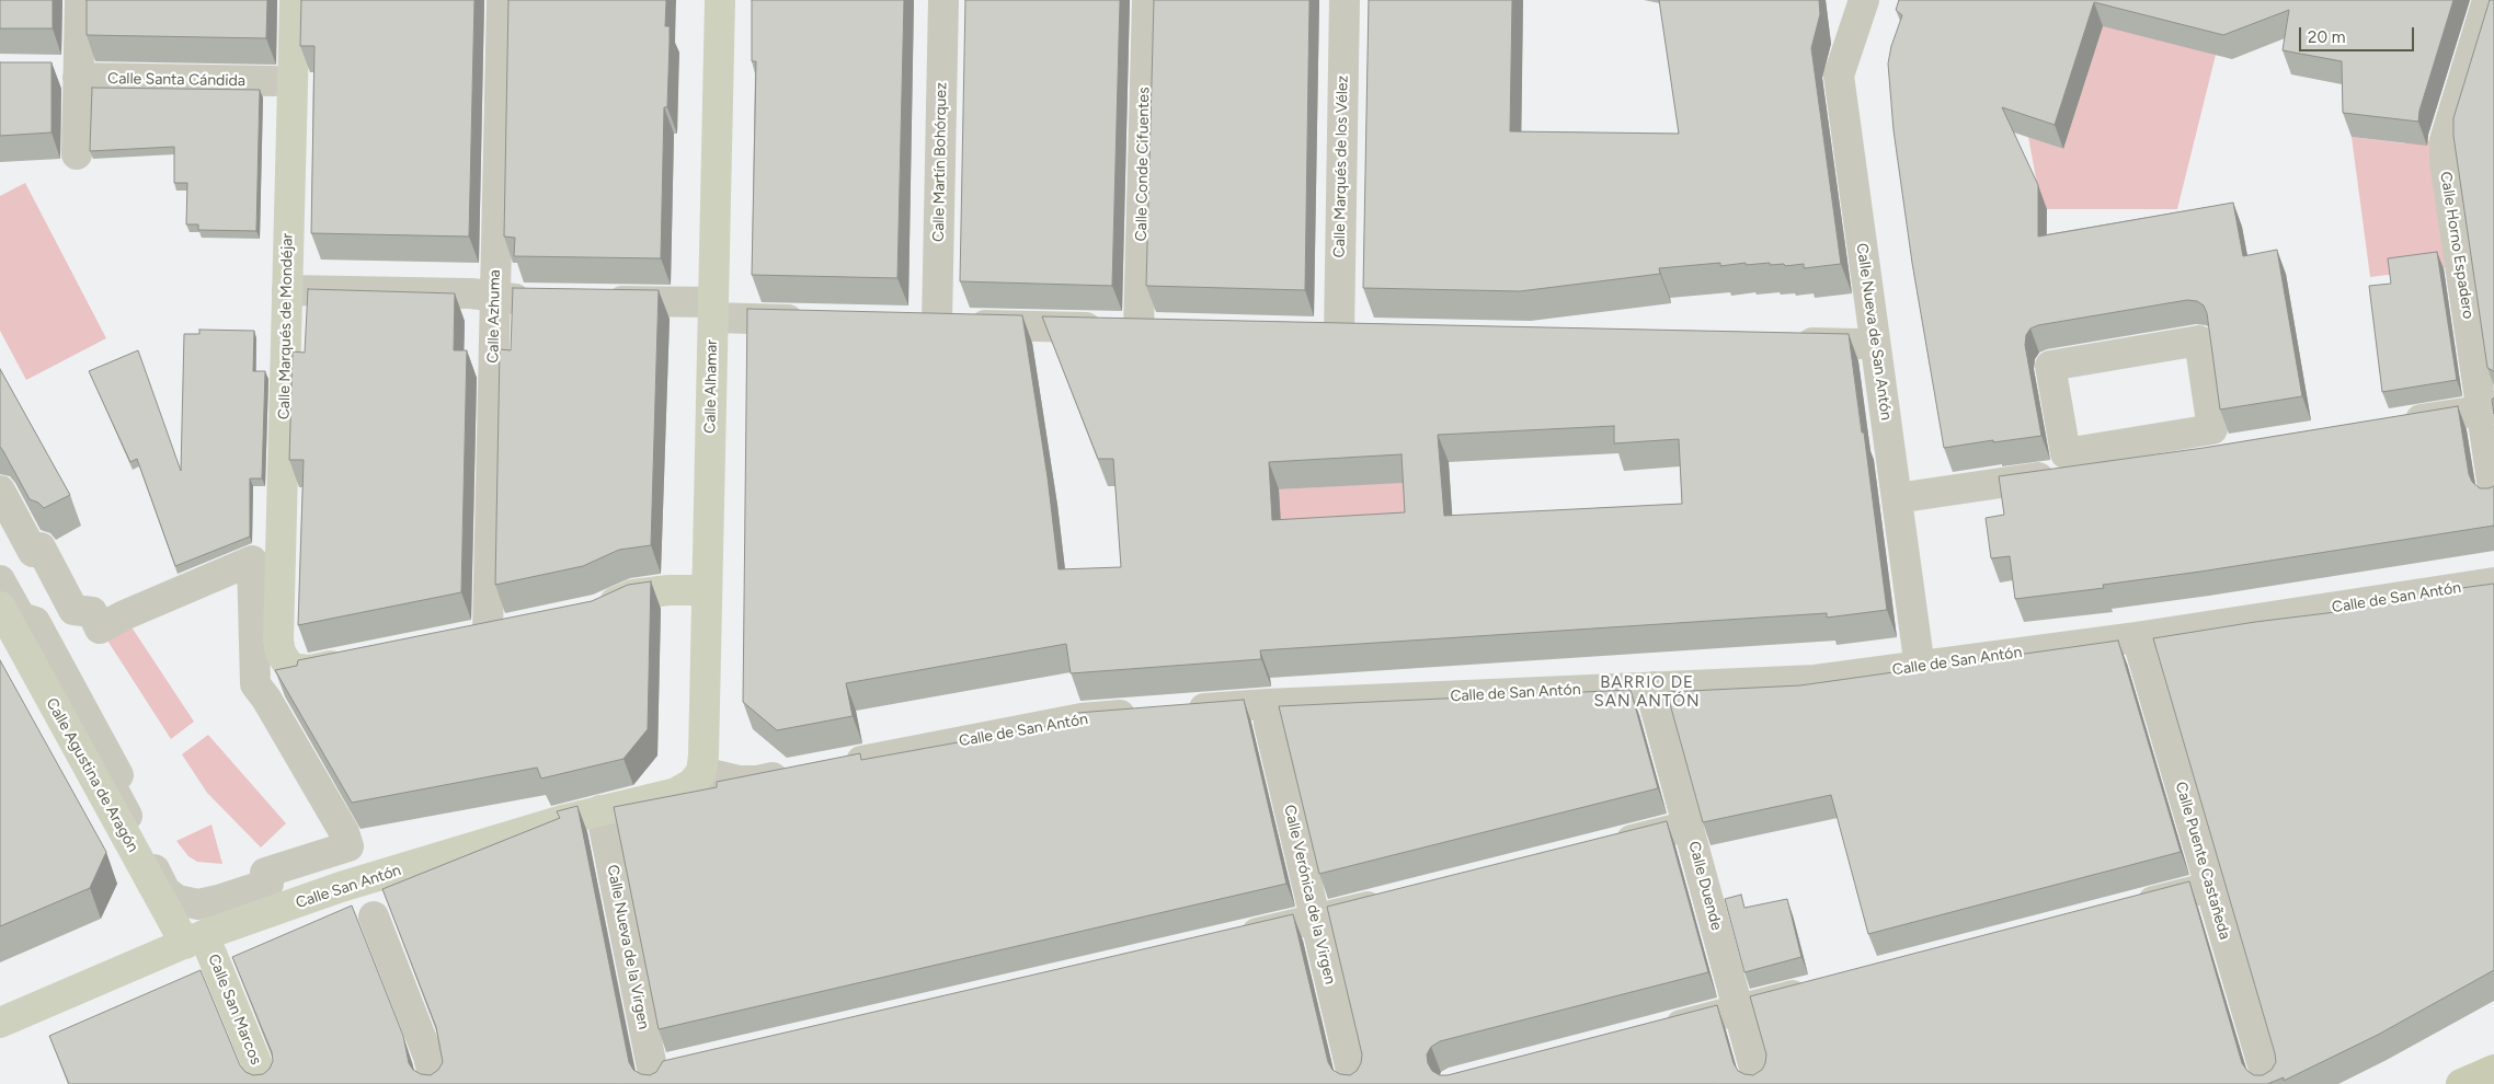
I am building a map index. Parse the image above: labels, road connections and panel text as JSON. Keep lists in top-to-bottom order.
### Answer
{
  "streets": {
    "main road": [
      "Calle Marqués de Mondéjar",
      "Calle Alhamar",
      "Calle Agustina de Aragón",
      "Calle San Antón",
      "Calle San Marcos"
    ],
    "street": [
      "Calle Santa Cándida",
      "Calle Martín Bohórquez",
      "Calle Conde Cifuentes",
      "Calle Marqués de los Vélez",
      "Calle Horno Espadero",
      "Calle Azhuma",
      "Calle Nueva de San Antón",
      "Calle de San Antón",
      "Calle Puente Castañeda",
      "Calle Duende",
      "Calle Verónica de la Virgen",
      "Calle Nueva de la Virgen"
    ]
  },
  "crossings": [
    ["Calle Martín Bohórquez", "Calle Conde Cifuentes"],
    ["Calle Nueva de San Antón", "Calle de San Antón"],
    ["Calle Alhamar", "Calle San Antón"],
    ["Calle de San Antón", "Calle Puente Castañeda"],
    ["Calle de San Antón", "Calle Duende"],
    ["Calle de San Antón", "Calle Verónica de la Virgen"],
    ["Calle Agustina de Aragón", "Calle San Antón"],
    ["Calle Agustina de Aragón", "Calle San Marcos"],
    ["Calle San Antón", "Calle Nueva de la Virgen"],
    ["Calle San Antón", "Calle San Marcos"]
  ],
  "districts": ["BARRIO DE SAN ANTÓN"],
  "scale_bar": "20 m"
}
